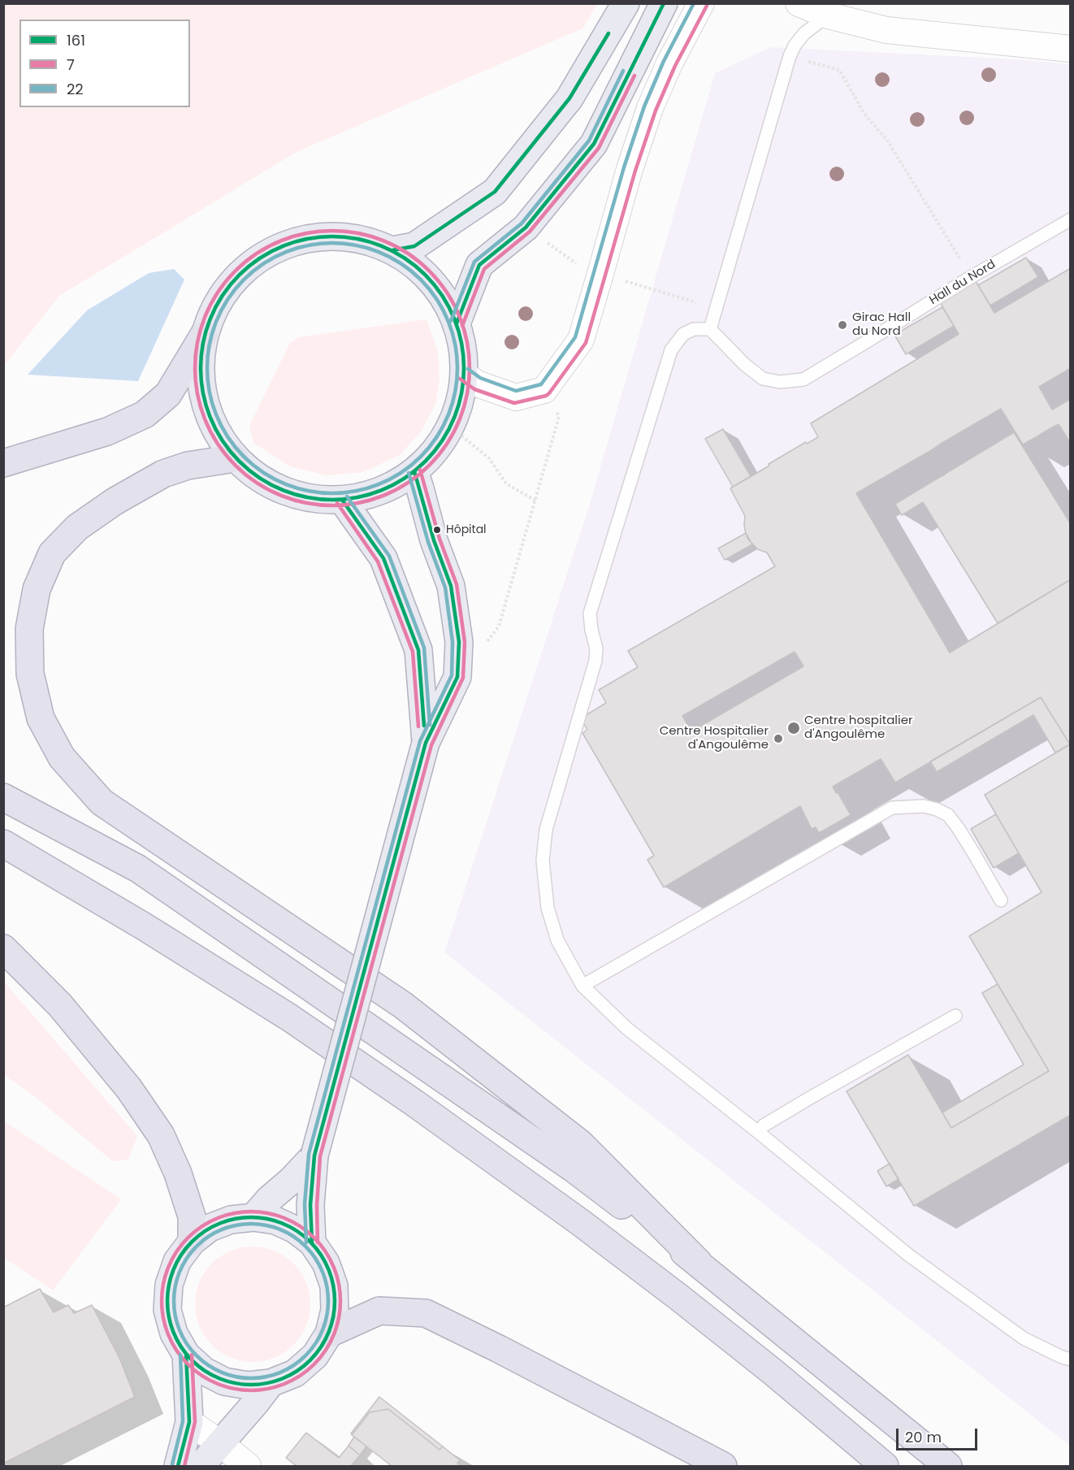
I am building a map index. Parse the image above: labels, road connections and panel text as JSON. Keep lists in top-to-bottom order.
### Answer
{
  "streets": {
    "lane": ["Hall du Nord"]
  },
  "places": [
    "Girac Hall du Nord",
    "Hôpital",
    "Centre hospitalier d'Angoulême",
    "Centre Hospitalier d'Angoulême"
  ],
  "lines": ["transit line 161", "transit line 22", "transit line 7"],
  "legend": ["161", "7", "22"],
  "scale_bar": "20 m"
}
